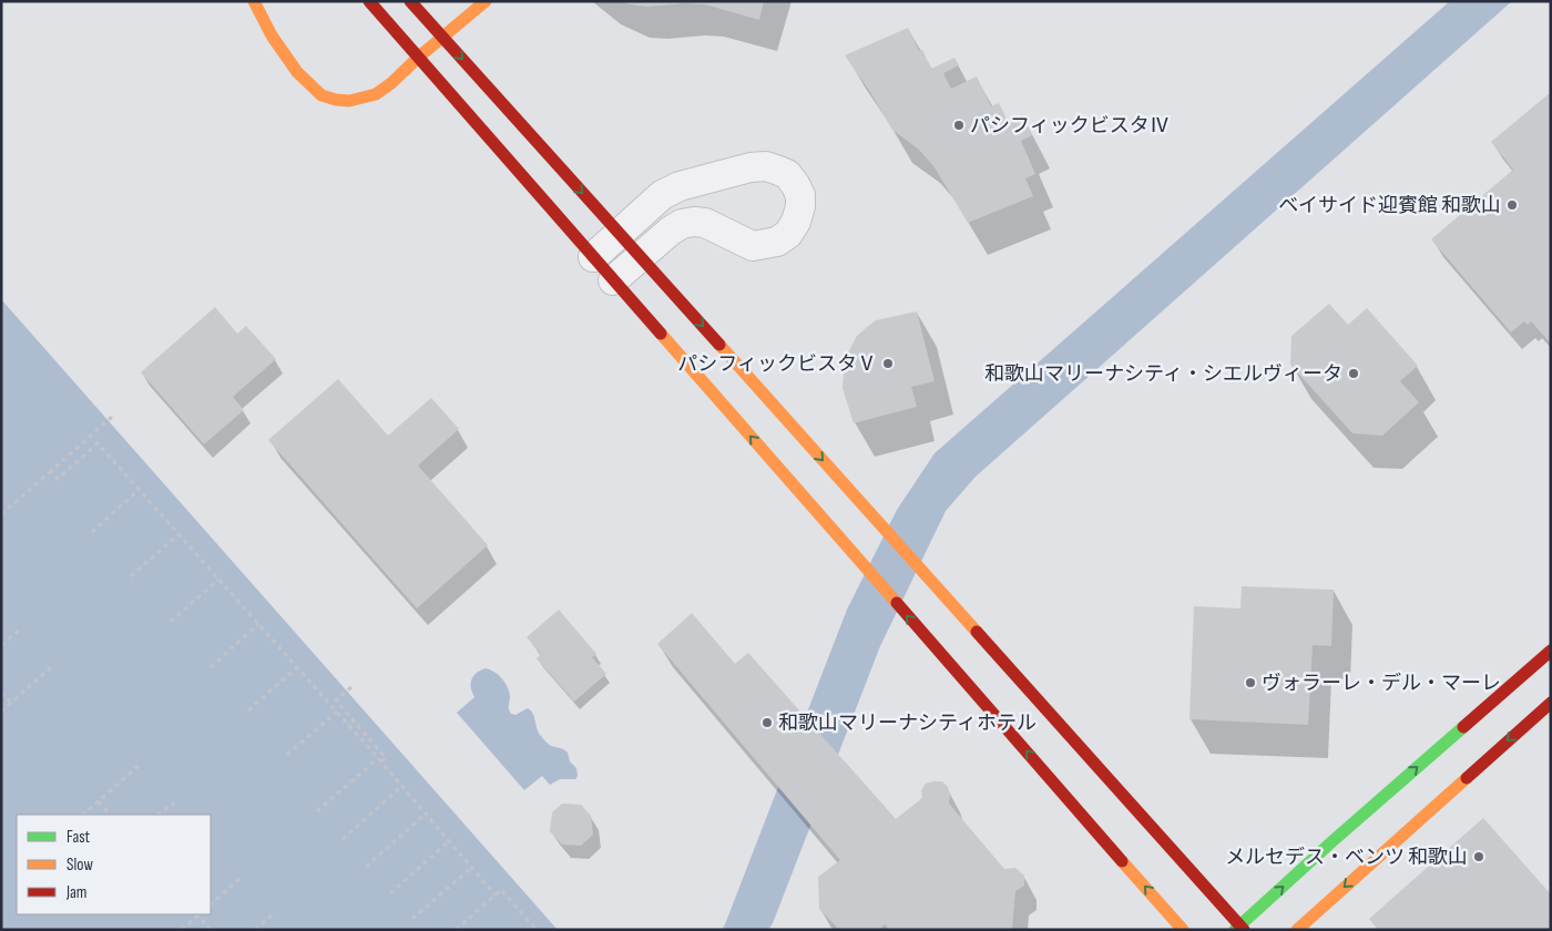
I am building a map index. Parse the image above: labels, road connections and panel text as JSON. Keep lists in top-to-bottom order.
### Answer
{
  "places": [
    "パシフィックビスタⅣ",
    "ベイサイド迎賓館 和歌山",
    "パシフィックビスタⅤ",
    "和歌山マリーナシティ・シエルヴィータ",
    "ヴォラーレ・デル・マーレ",
    "和歌山マリーナシティホテル",
    "メルセデス・ベンツ 和歌山"
  ],
  "legend": ["Fast", "Slow", "Jam"]
}
